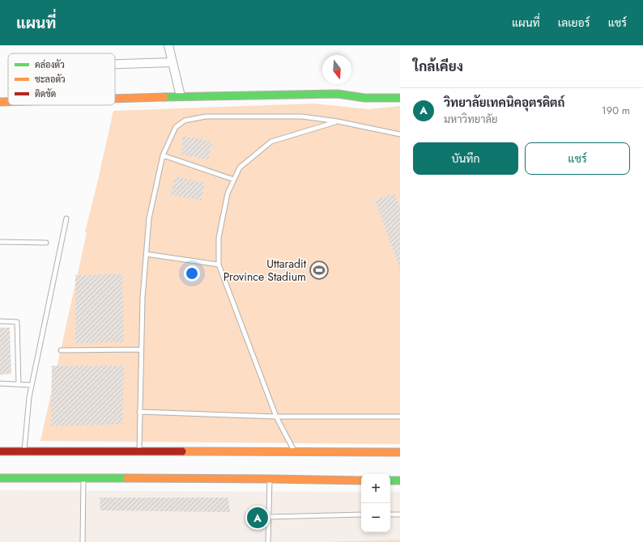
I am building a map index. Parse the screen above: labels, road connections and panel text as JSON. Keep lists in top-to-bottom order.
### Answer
{
  "places": {
    "sports": ["Uttaradit Province Stadium"]
  },
  "legend": ["คล่องตัว", "ชะลอตัว", "ติดขัด"],
  "north": "bottom",
  "page": {
    "header": "แผนที่",
    "nav": ["แผนที่", "เลเยอร์", "แชร์"],
    "heading": "ใกล้เคียง",
    "list": [
      {
        "mark": "A",
        "name": "วิทยาลัยเทคนิคอุตรดิตถ์",
        "note": "มหาวิทยาลัย",
        "value": "190 m"
      }
    ],
    "buttons": ["บันทึก", "แชร์"],
    "map_buttons": ["+", "−"],
    "pins": "A"
  }
}
